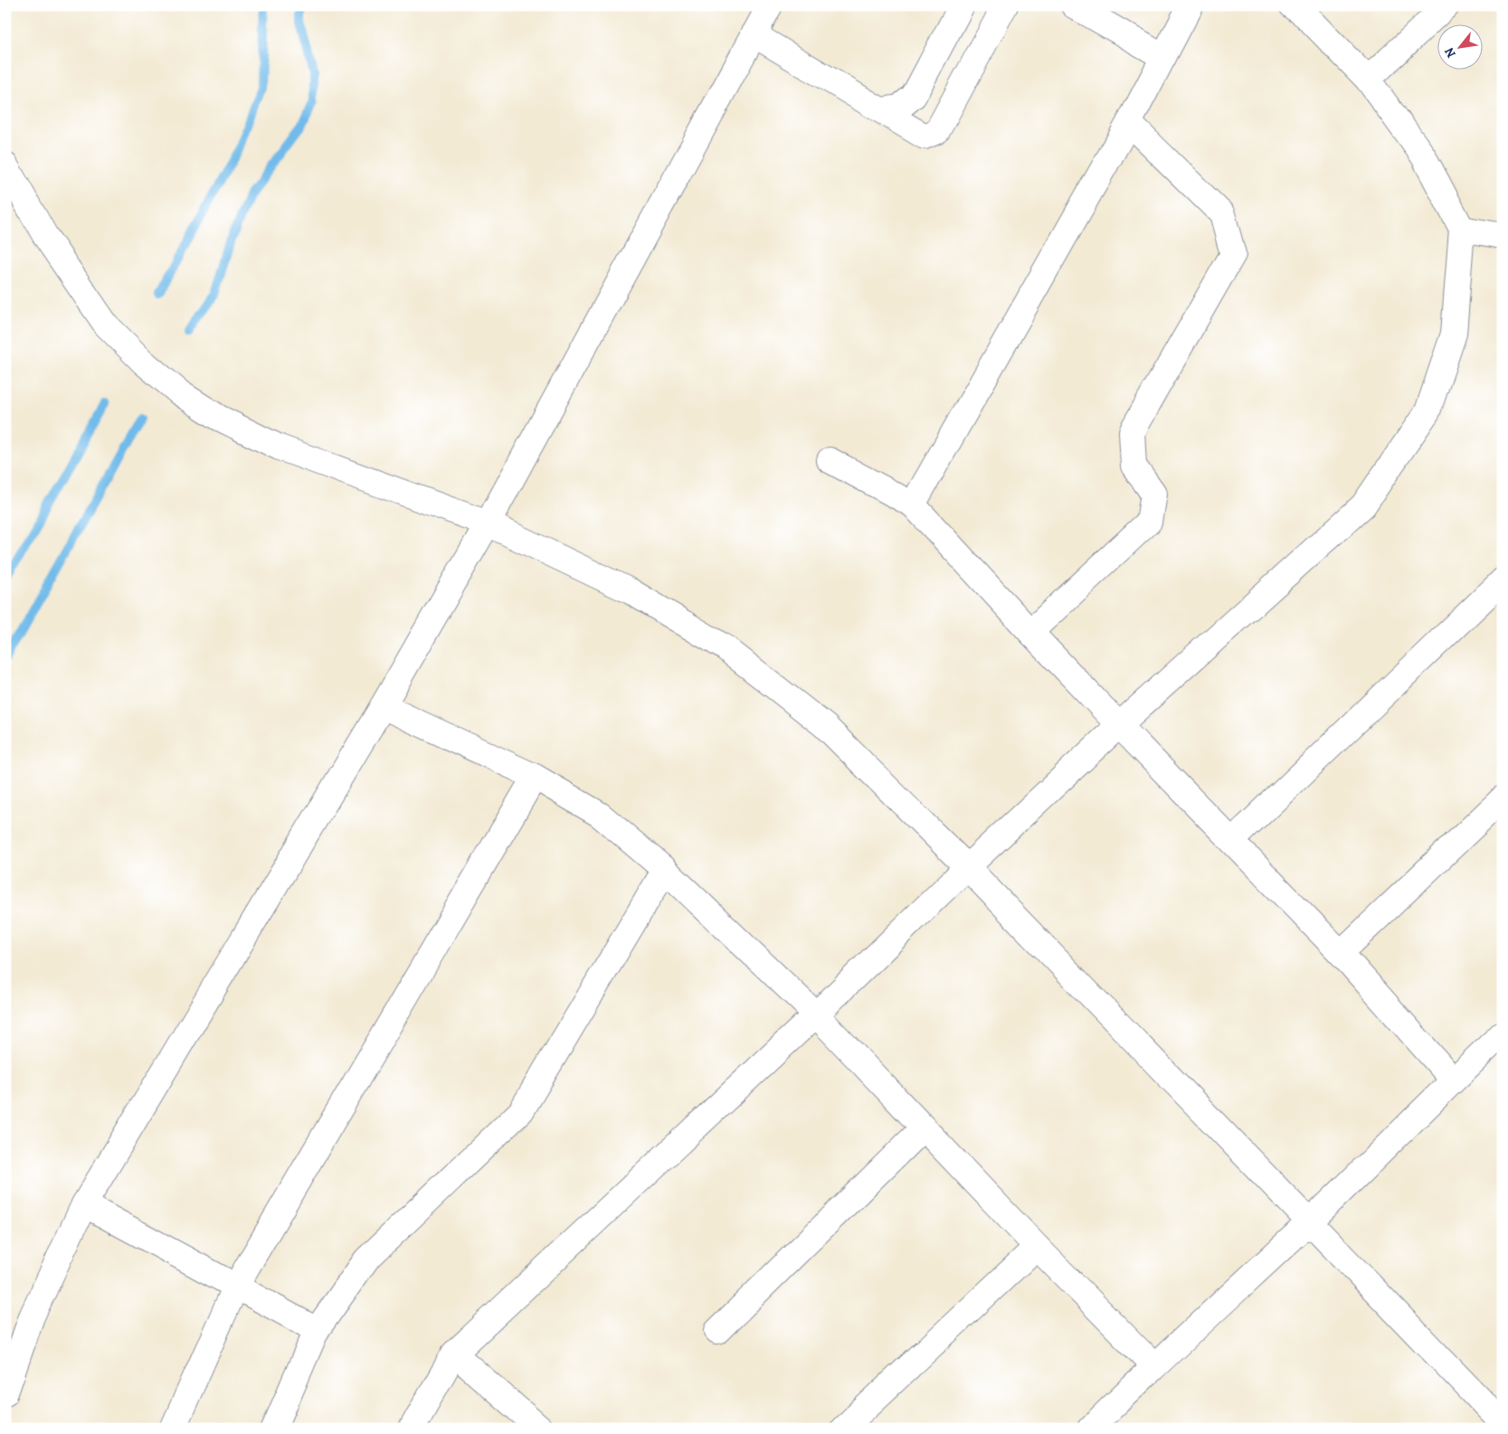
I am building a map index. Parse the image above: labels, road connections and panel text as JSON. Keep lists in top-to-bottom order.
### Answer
{
  "north": "bottom left"
}
